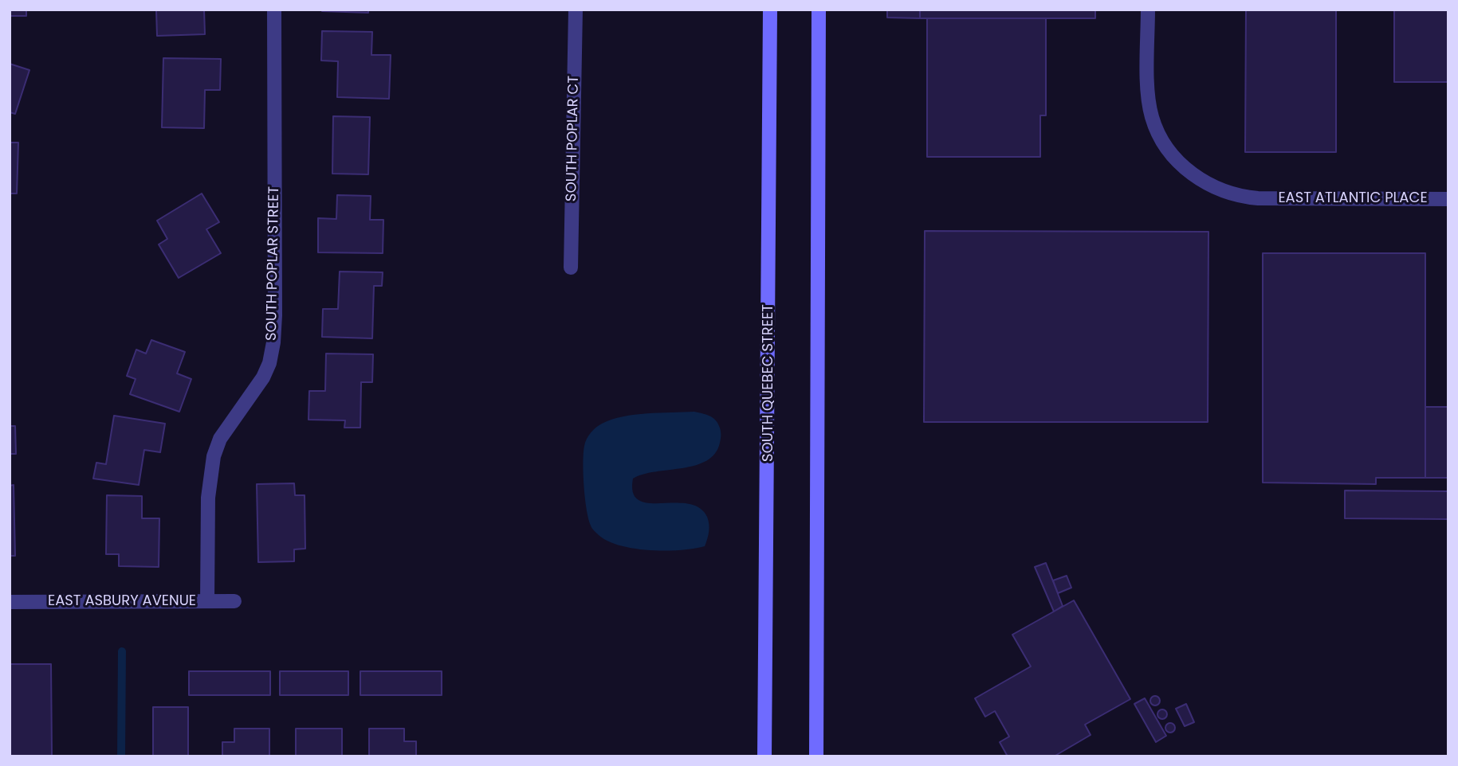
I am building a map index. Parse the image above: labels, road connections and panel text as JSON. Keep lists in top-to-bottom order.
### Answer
{
  "streets": {
    "main road": ["SOUTH QUEBEC STREET"],
    "street": [
      "SOUTH POPLAR CT",
      "EAST ATLANTIC PLACE",
      "SOUTH POPLAR STREET",
      "EAST ASBURY AVENUE"
    ]
  },
  "crossings": [
    ["SOUTH POPLAR STREET", "EAST ASBURY AVENUE"]
  ]
}
